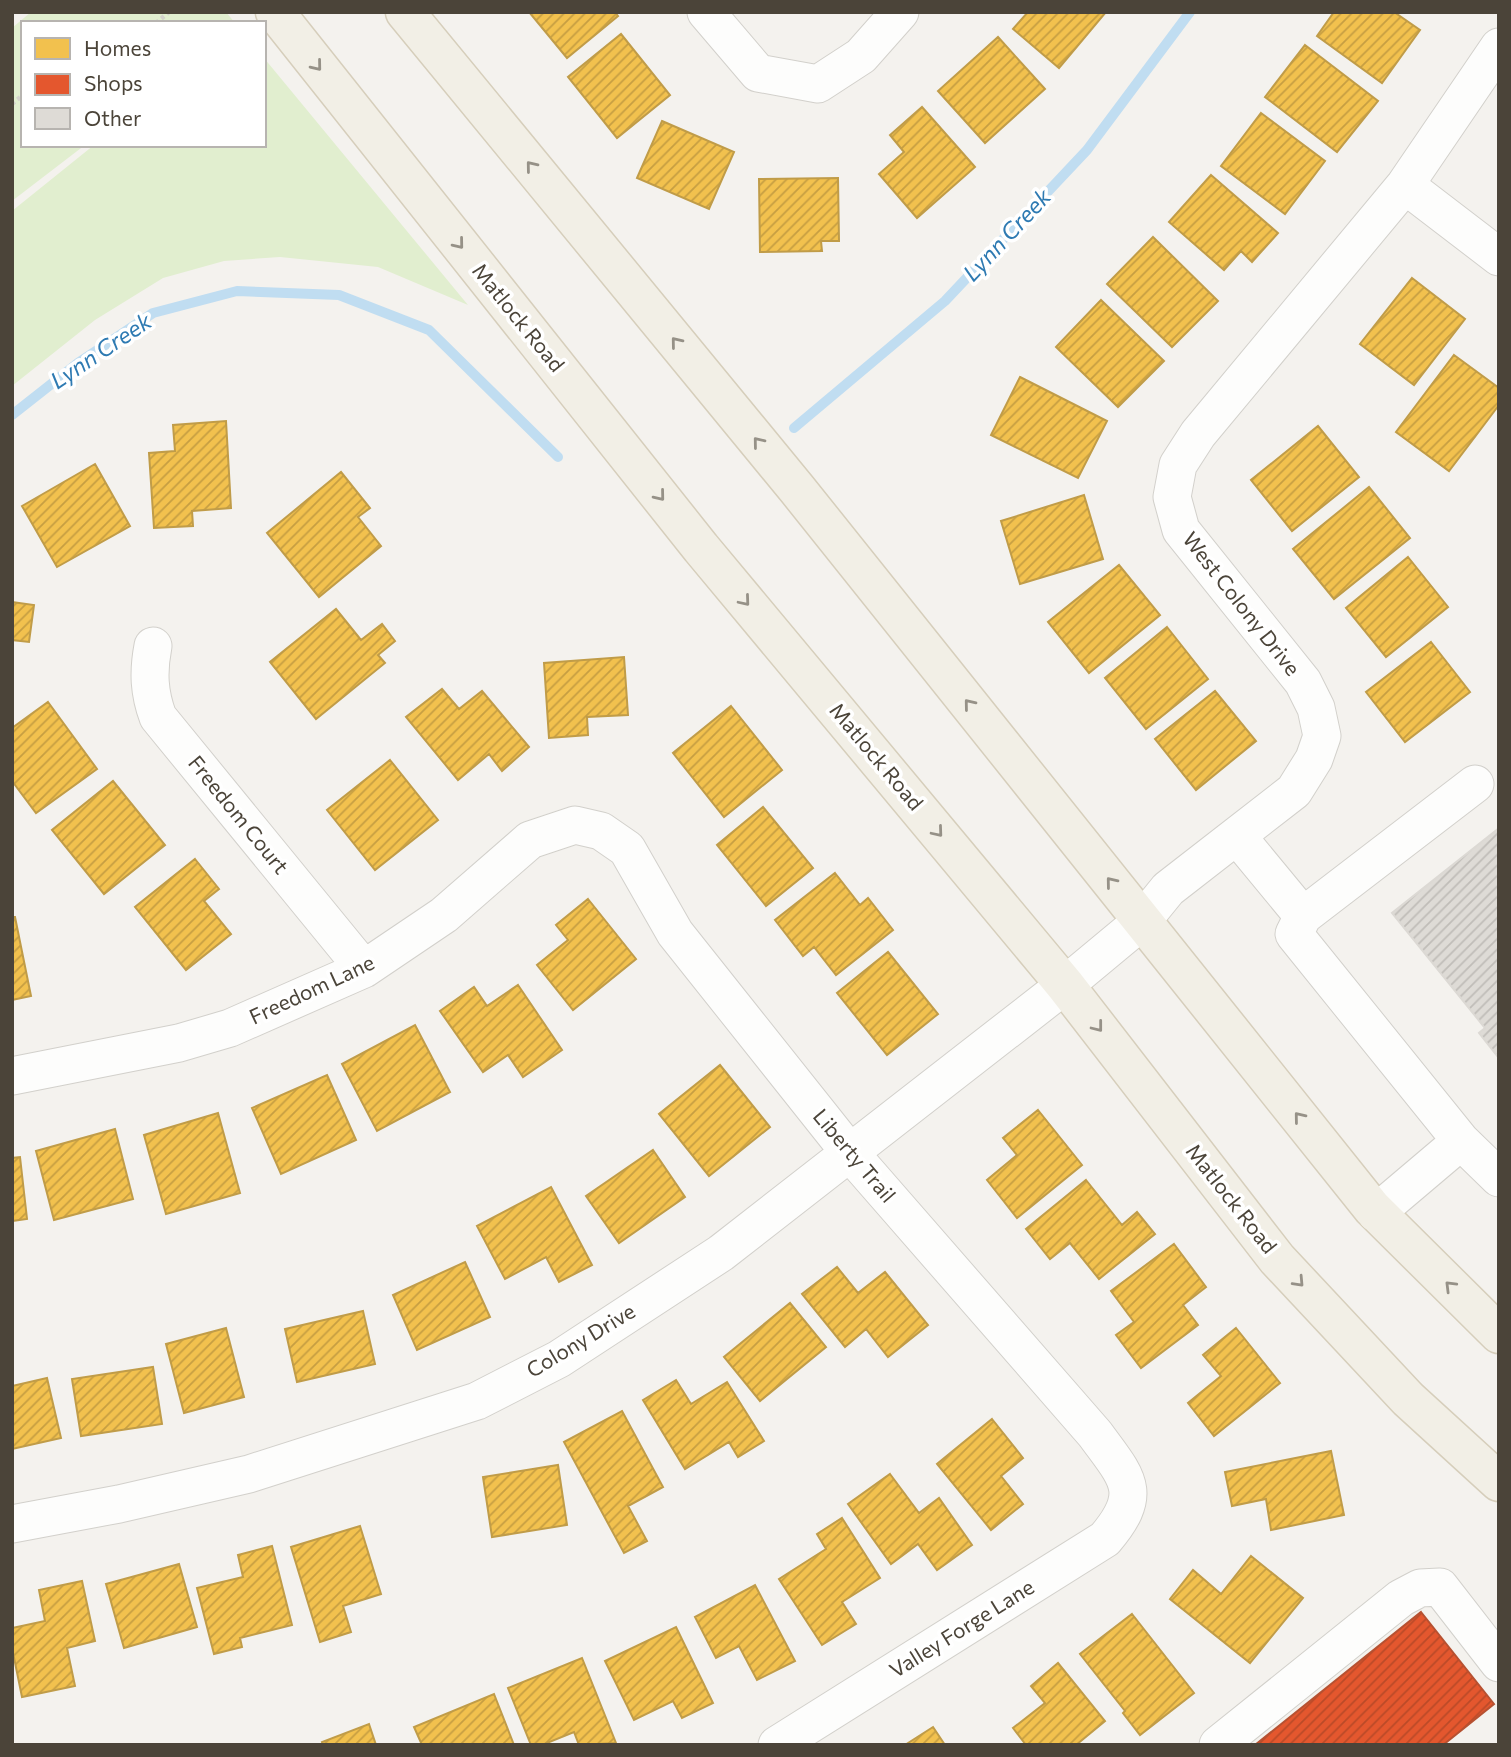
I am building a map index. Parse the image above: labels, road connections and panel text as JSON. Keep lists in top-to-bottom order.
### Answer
{
  "streets": {
    "main road": ["Matlock Road"],
    "street": [
      "West Colony Drive",
      "Freedom Court",
      "Freedom Lane",
      "Liberty Trail",
      "Colony Drive",
      "Valley Forge Lane"
    ]
  },
  "crossings": [
    ["Matlock Road", "West Colony Drive"],
    ["Matlock Road", "Colony Drive"],
    ["West Colony Drive", "Colony Drive"],
    ["Freedom Court", "Freedom Lane"],
    ["Freedom Lane", "Liberty Trail"],
    ["Liberty Trail", "Colony Drive"],
    ["Liberty Trail", "Valley Forge Lane"]
  ],
  "water": ["Lynn Creek"],
  "legend": ["Homes", "Shops", "Other"]
}
